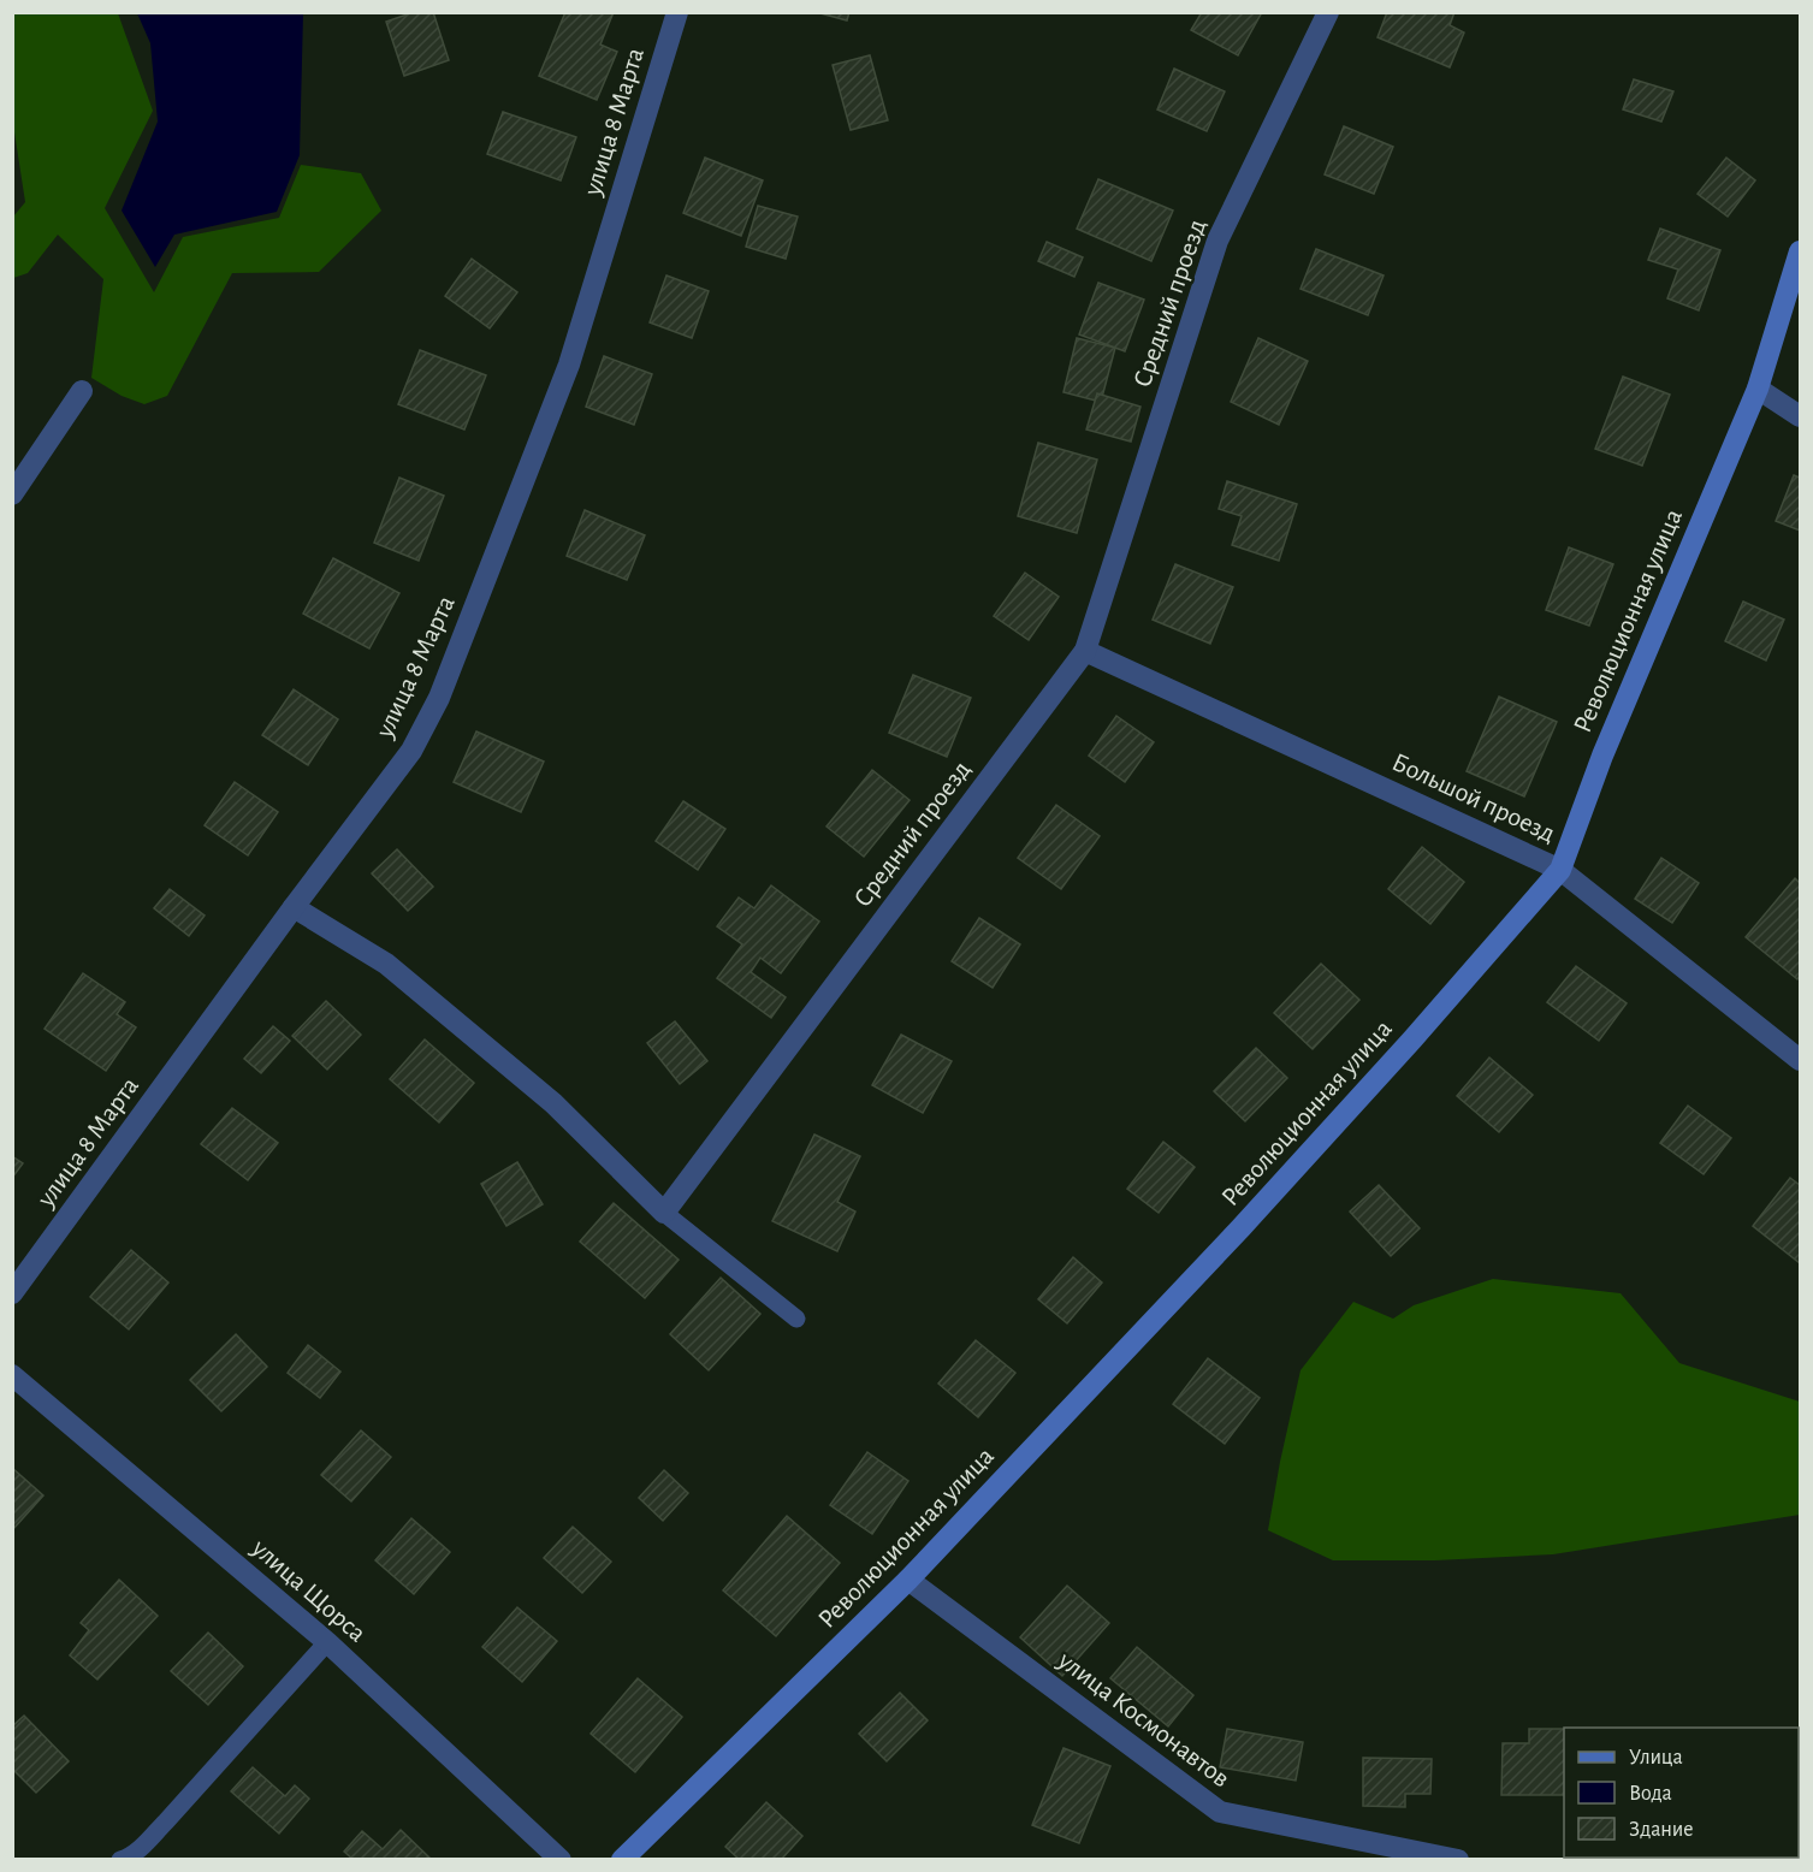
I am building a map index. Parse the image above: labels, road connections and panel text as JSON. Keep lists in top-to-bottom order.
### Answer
{
  "streets": {
    "main road": ["Революционная улица"],
    "street": [
      "улица 8 Марта",
      "Средний проезд",
      "Большой проезд",
      "улица Щорса",
      "улица Космонавтов"
    ]
  },
  "crossings": [
    ["Средний проезд", "Большой проезд"],
    ["Революционная улица", "Большой проезд"],
    ["Революционная улица", "улица Космонавтов"]
  ],
  "legend": ["Улица", "Вода", "Здание"]
}
